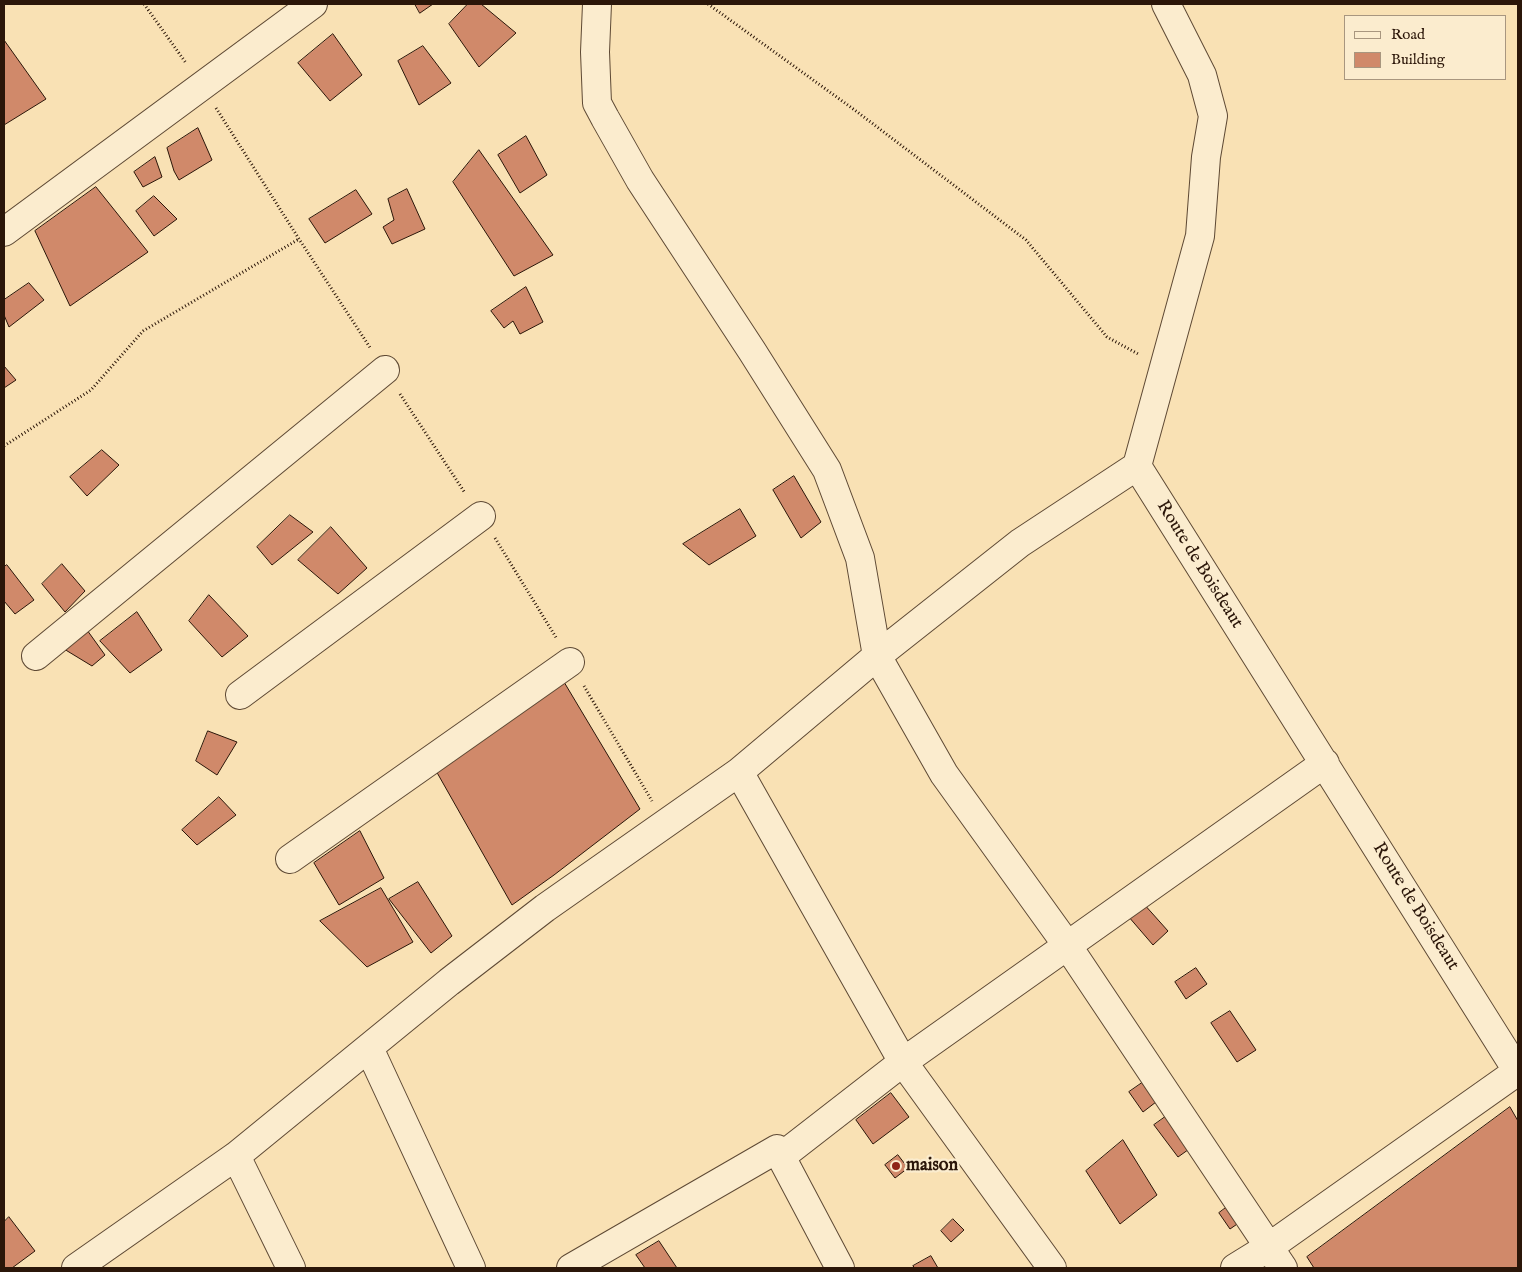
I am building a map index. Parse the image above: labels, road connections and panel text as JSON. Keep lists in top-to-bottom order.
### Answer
{
  "streets": {
    "street": ["Route de Boisdeaut"]
  },
  "places": ["maison"],
  "legend": ["Road", "Building"]
}
